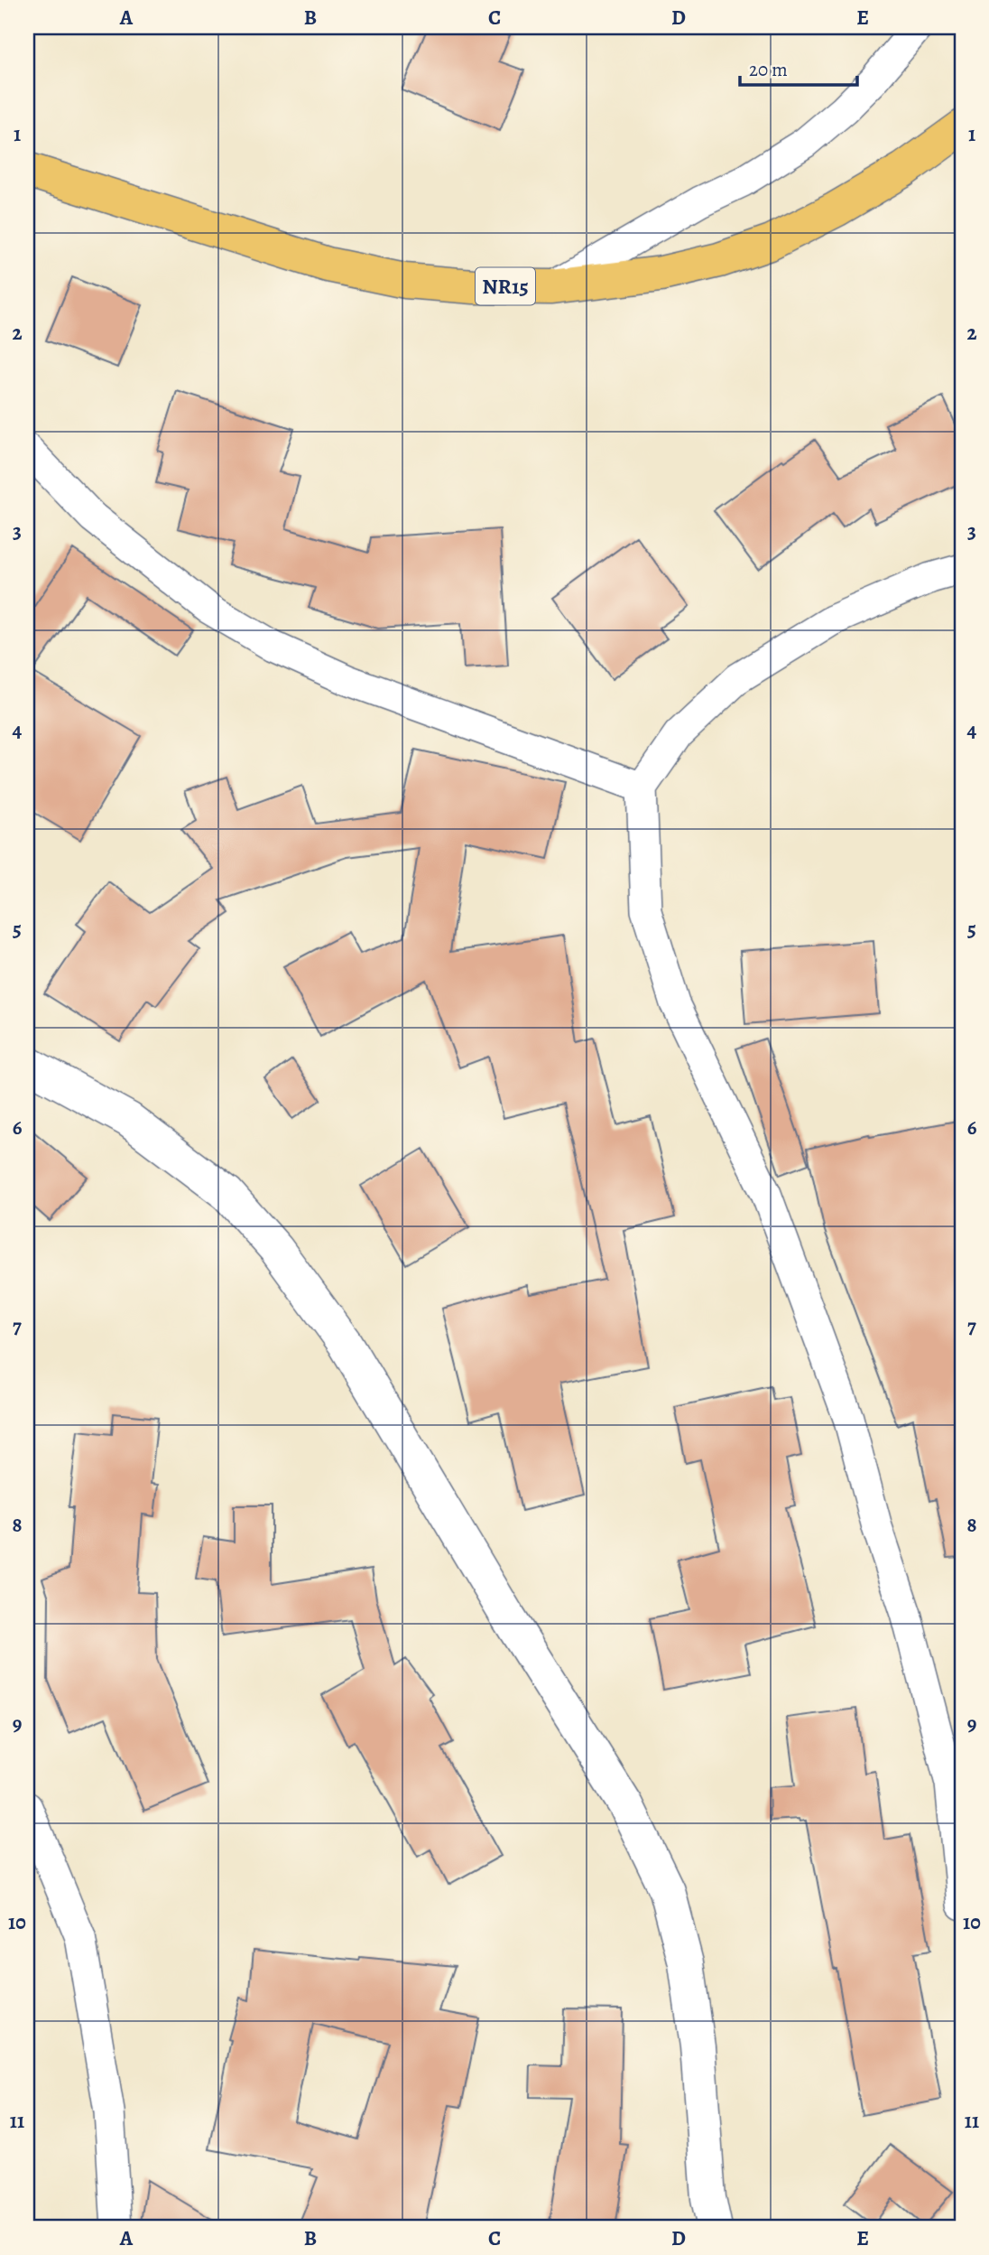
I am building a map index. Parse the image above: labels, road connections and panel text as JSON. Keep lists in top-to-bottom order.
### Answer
{
  "streets": {
    "highway": ["NR15"]
  },
  "scale_bar": "20 m",
  "grid": {
    "columns": [
      "A",
      "B",
      "C",
      "D",
      "E"
    ],
    "rows": [
      "1",
      "2",
      "3",
      "4",
      "5",
      "6",
      "7",
      "8",
      "9",
      "10",
      "11"
    ]
  }
}
